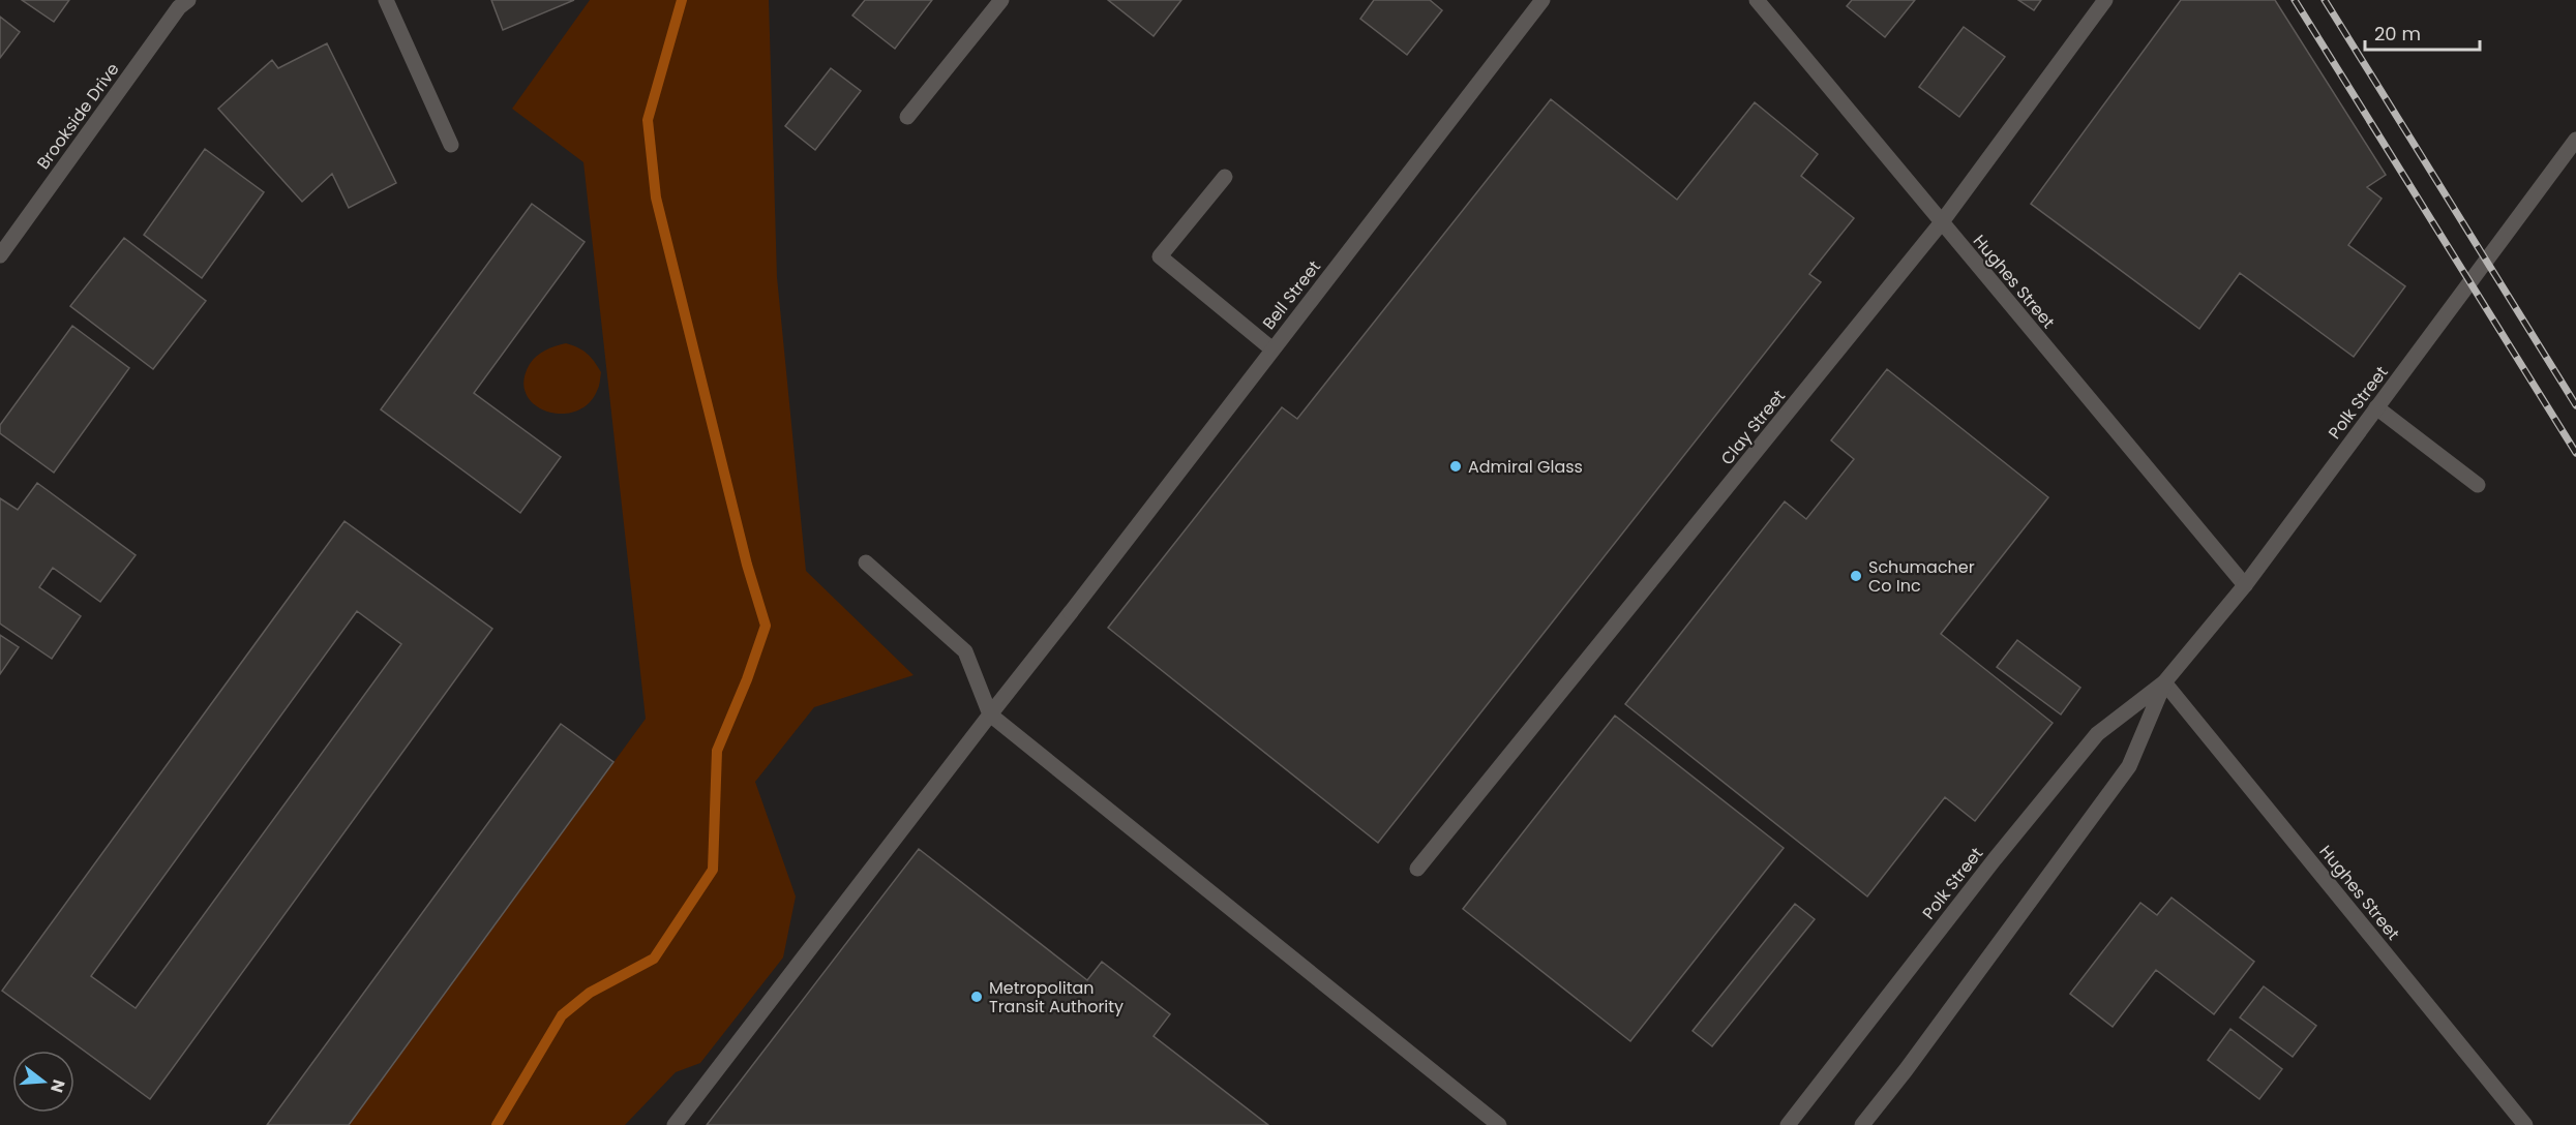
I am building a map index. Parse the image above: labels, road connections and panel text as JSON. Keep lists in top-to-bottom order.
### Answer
{
  "streets": {
    "street": [
      "Brookside Drive",
      "Hughes Street",
      "Bell Street",
      "Polk Street",
      "Clay Street"
    ]
  },
  "crossings": [
    ["Hughes Street", "Polk Street"],
    ["Hughes Street", "Clay Street"]
  ],
  "places": ["Admiral Glass", "Schumacher Co Inc", "Metropolitan Transit Authority"],
  "scale_bar": "20 m",
  "north": "right"
}
